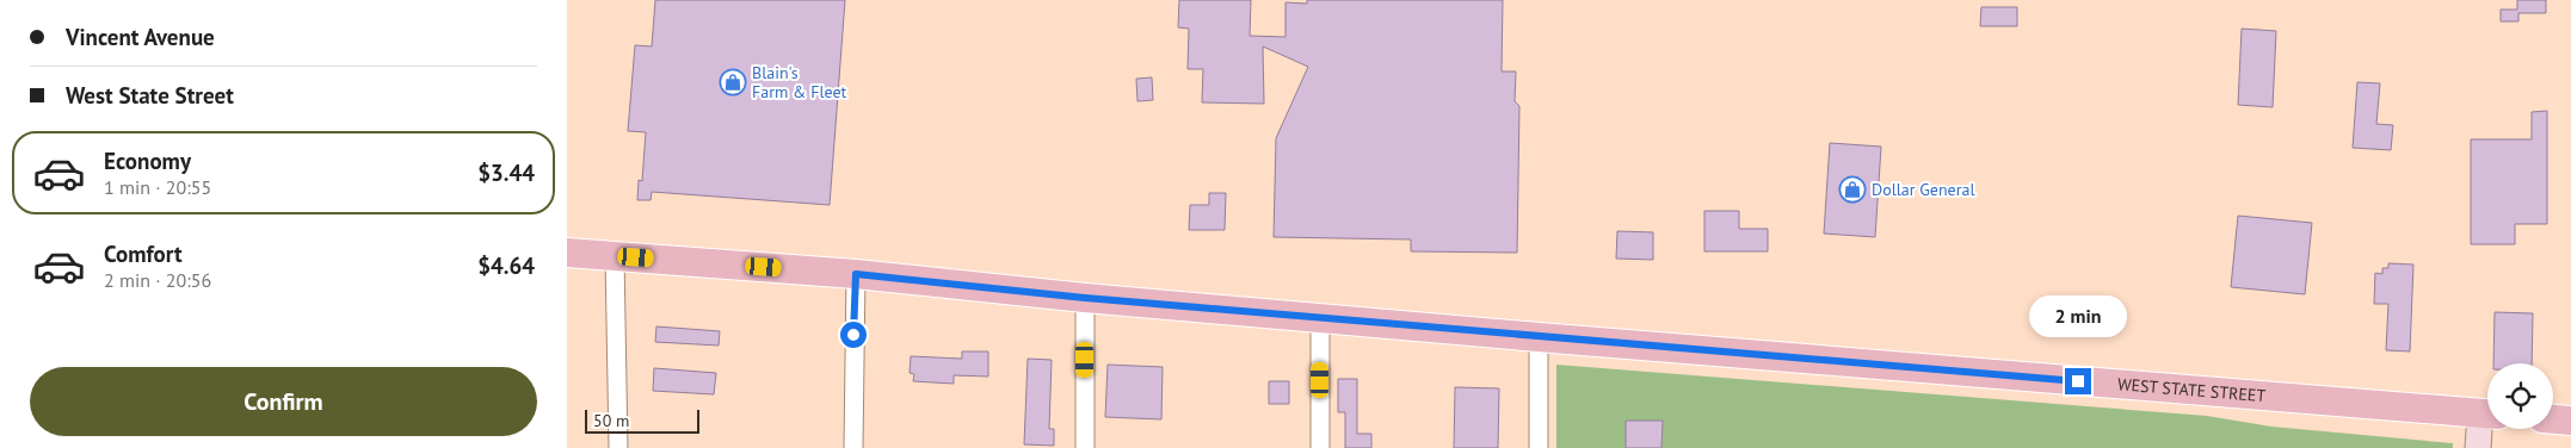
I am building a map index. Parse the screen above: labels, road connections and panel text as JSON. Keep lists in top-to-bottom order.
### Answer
{
  "streets": {
    "main road": ["WEST STATE STREET"]
  },
  "places": {
    "shop": ["Blain's Farm & Fleet", "Dollar General"]
  },
  "scale_bar": "50 m",
  "page": {
    "banner": ["Vincent Avenue", "West State Street"],
    "list": [
      {
        "name": "Economy",
        "note": "1 min · 20:55",
        "value": "$3.44"
      },
      {
        "name": "Comfort",
        "note": "2 min · 20:56",
        "value": "$4.64"
      }
    ],
    "bubble": "2 min",
    "buttons": "Confirm",
    "scale": "50 m"
  }
}
